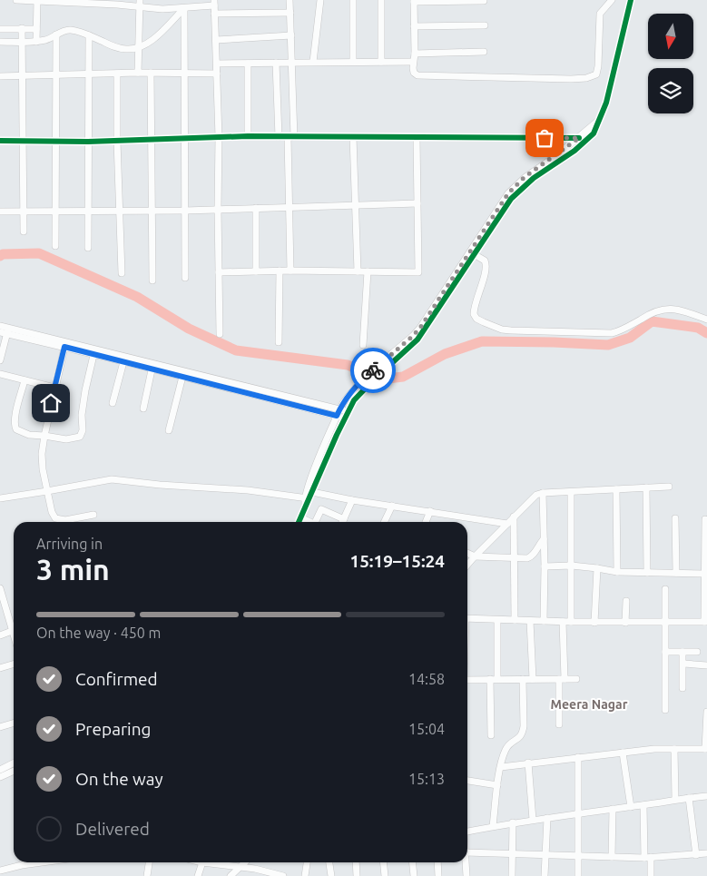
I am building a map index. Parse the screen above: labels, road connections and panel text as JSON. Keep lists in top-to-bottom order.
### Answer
{
  "districts": ["Meera Nagar"],
  "north": "bottom",
  "page": {
    "heading": ["3 min", "Arriving in", "15:19–15:24"],
    "bar": "On the way · 450 m",
    "list": [
      ["Confirmed", "14:58"],
      ["Preparing", "15:04"],
      ["On the way", "15:13"],
      "Delivered"
    ]
  }
}
